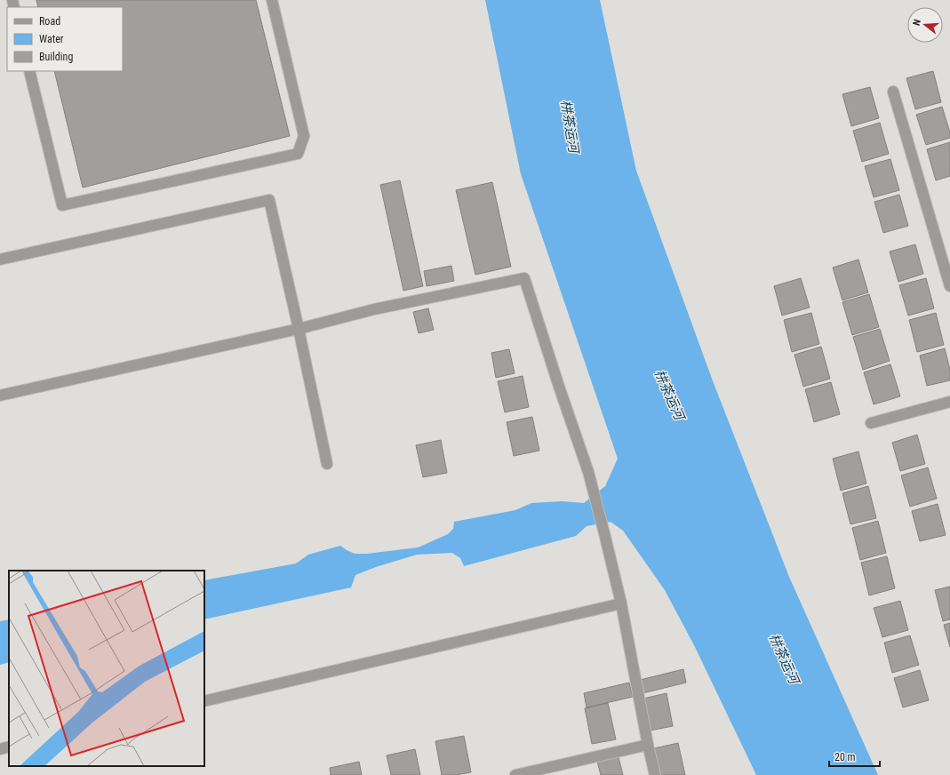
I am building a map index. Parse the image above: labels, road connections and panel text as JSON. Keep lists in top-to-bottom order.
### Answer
{
  "water": ["栟茶运河"],
  "legend": ["Road", "Water", "Building"],
  "scale_bar": "20 m",
  "north": "left"
}
